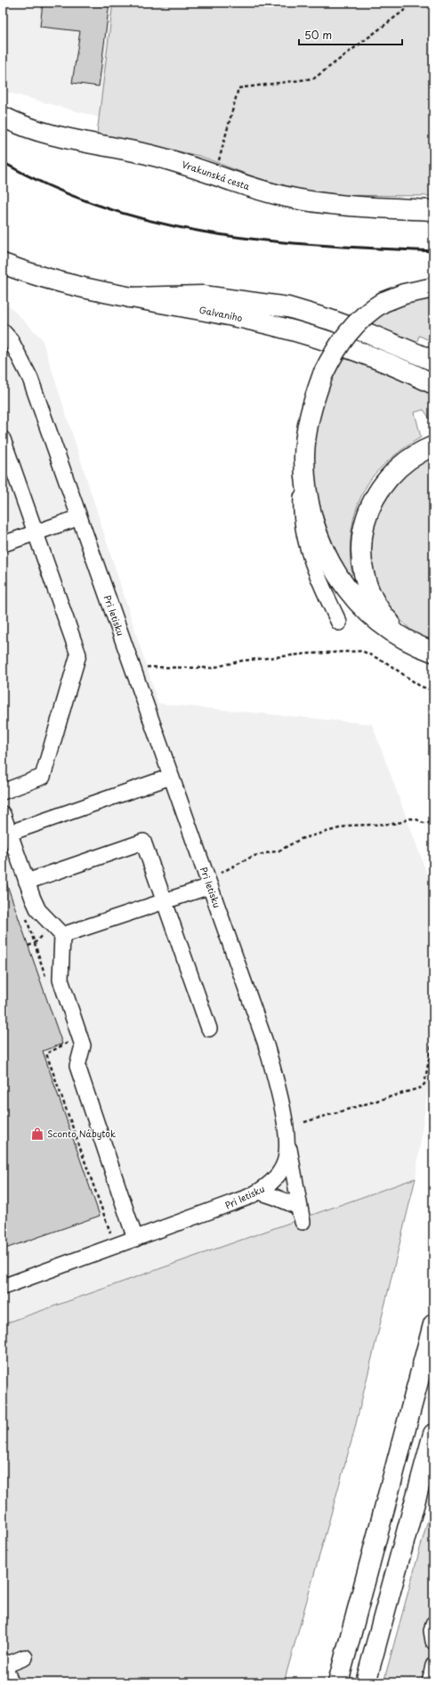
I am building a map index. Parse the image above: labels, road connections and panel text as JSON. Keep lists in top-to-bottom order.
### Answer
{
  "streets": {
    "main road": ["Vrakunská cesta", "Galvaniho"],
    "street": ["Pri letisku"]
  },
  "places": {
    "shop": ["Sconto Nábytok"]
  },
  "scale_bar": "50 m"
}
